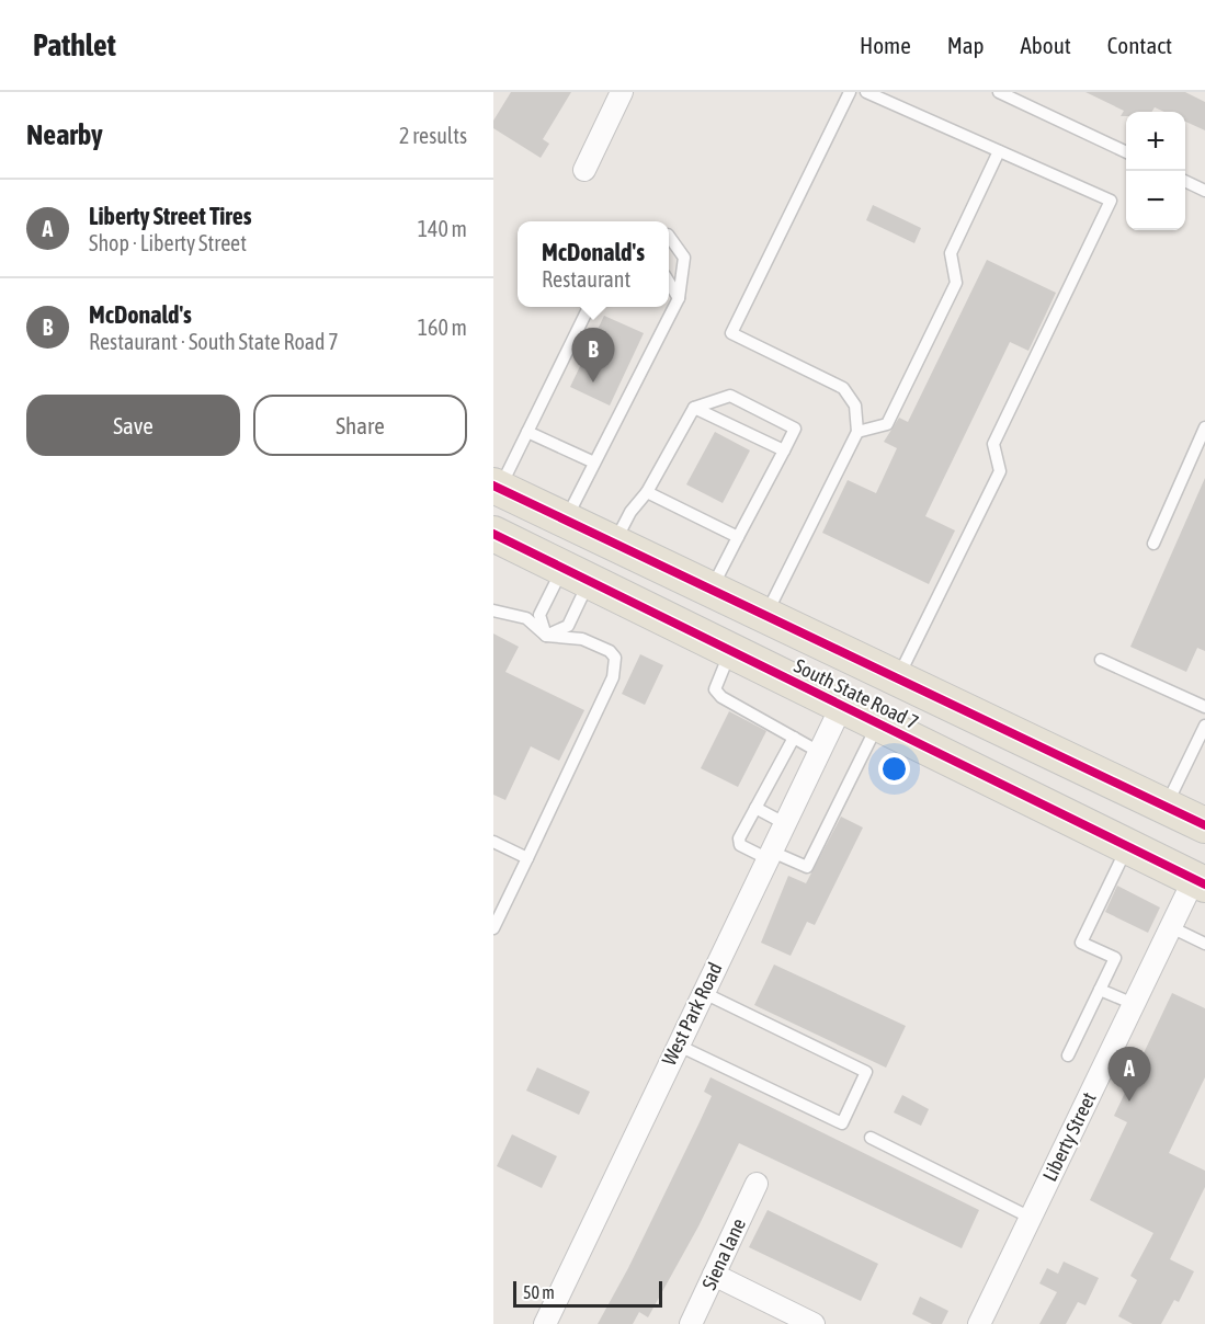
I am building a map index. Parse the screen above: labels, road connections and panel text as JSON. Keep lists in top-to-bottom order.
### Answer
{
  "streets": {
    "main road": ["South State Road 7"],
    "street": ["West Park Road", "Liberty Street", "Siena lane"]
  },
  "crossings": [
    ["South State Road 7", "West Park Road"],
    ["South State Road 7", "Liberty Street"]
  ],
  "scale_bar": "50 m",
  "page": {
    "header": "Pathlet",
    "nav": [
      "Home",
      "Map",
      "About",
      "Contact"
    ],
    "heading": ["Nearby", "2 results"],
    "map_buttons": ["+", "−"],
    "list": [
      {
        "mark": "A",
        "name": "Liberty Street Tires",
        "note": "Shop · Liberty Street",
        "value": "140 m"
      },
      {
        "mark": "B",
        "name": "McDonald's",
        "note": "Restaurant · South State Road 7",
        "value": "160 m"
      }
    ],
    "popup": ["McDonald's", "Restaurant"],
    "pins": ["B", "A"],
    "buttons": ["Save", "Share"],
    "scale": "50 m"
  }
}
